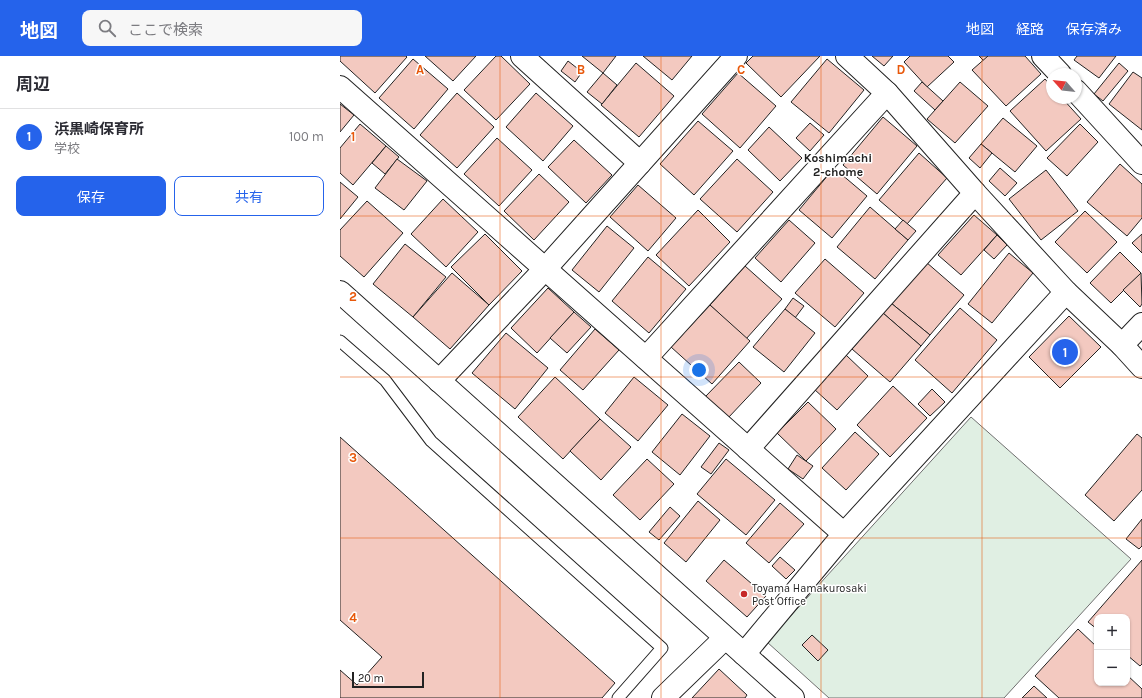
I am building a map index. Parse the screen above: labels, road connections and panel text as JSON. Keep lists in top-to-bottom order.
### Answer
{
  "districts": ["Koshimachi 2-chome"],
  "places": ["Toyama Hamakurosaki Post Office"],
  "scale_bar": "20 m",
  "north": "top left",
  "page": {
    "header": "地図",
    "search": "ここで検索",
    "nav": ["地図", "経路", "保存済み"],
    "heading": "周辺",
    "list": [
      {
        "mark": "1",
        "name": "浜黒崎保育所",
        "note": "学校",
        "value": "100 m"
      }
    ],
    "buttons": ["保存", "共有"],
    "pins": "1",
    "map_buttons": ["+", "−"],
    "scale": "20 m"
  },
  "grid": {
    "columns": [
      "A",
      "B",
      "C",
      "D"
    ],
    "rows": [
      "1",
      "2",
      "3",
      "4"
    ]
  }
}
